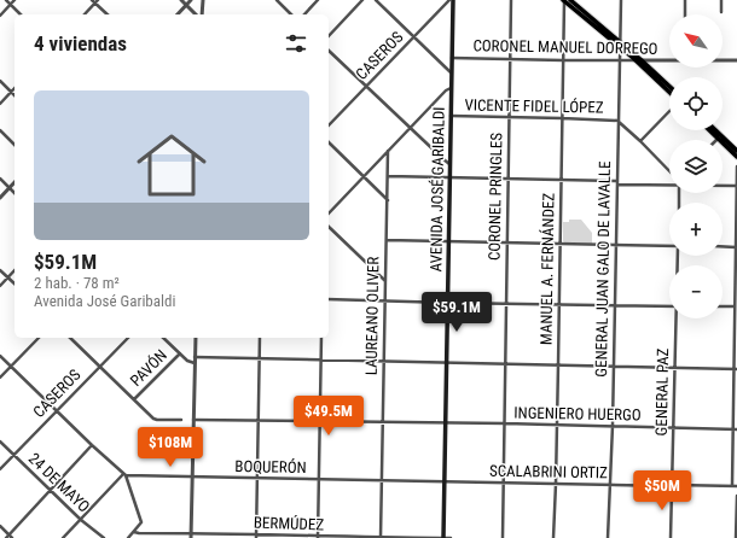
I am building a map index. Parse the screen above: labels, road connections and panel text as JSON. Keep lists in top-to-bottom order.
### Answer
{
  "streets": {
    "main road": ["AVENIDA JOSÉ GARIBALDI"],
    "street": [
      "CORONEL MANUEL DORREGO",
      "CASEROS",
      "VICENTE FIDEL LÓPEZ",
      "CORONEL PRINGLES",
      "MANUEL A. FERNÁNDEZ",
      "GENERAL JUAN GALO DE LAVALLE",
      "LAUREANO OLIVER",
      "PAVÓN",
      "GENERAL PAZ",
      "INGENIERO HUERGO",
      "BOQUERÓN",
      "SCALABRINI ORTIZ",
      "24 DE MAYO",
      "BERMÚDEZ"
    ]
  },
  "crossings": [
    ["CORONEL MANUEL DORREGO", "AVENIDA JOSÉ GARIBALDI"],
    ["CORONEL MANUEL DORREGO", "CORONEL PRINGLES"],
    ["CORONEL MANUEL DORREGO", "MANUEL A. FERNÁNDEZ"],
    ["CORONEL MANUEL DORREGO", "GENERAL JUAN GALO DE LAVALLE"],
    ["CASEROS", "24 DE MAYO"],
    ["VICENTE FIDEL LÓPEZ", "AVENIDA JOSÉ GARIBALDI"],
    ["VICENTE FIDEL LÓPEZ", "CORONEL PRINGLES"],
    ["VICENTE FIDEL LÓPEZ", "MANUEL A. FERNÁNDEZ"],
    ["VICENTE FIDEL LÓPEZ", "GENERAL JUAN GALO DE LAVALLE"],
    ["AVENIDA JOSÉ GARIBALDI", "INGENIERO HUERGO"],
    ["AVENIDA JOSÉ GARIBALDI", "BOQUERÓN"],
    ["AVENIDA JOSÉ GARIBALDI", "SCALABRINI ORTIZ"],
    ["AVENIDA JOSÉ GARIBALDI", "BERMÚDEZ"],
    ["CORONEL PRINGLES", "INGENIERO HUERGO"],
    ["CORONEL PRINGLES", "SCALABRINI ORTIZ"],
    ["MANUEL A. FERNÁNDEZ", "INGENIERO HUERGO"],
    ["MANUEL A. FERNÁNDEZ", "SCALABRINI ORTIZ"],
    ["GENERAL JUAN GALO DE LAVALLE", "INGENIERO HUERGO"],
    ["GENERAL JUAN GALO DE LAVALLE", "SCALABRINI ORTIZ"],
    ["LAUREANO OLIVER", "INGENIERO HUERGO"],
    ["LAUREANO OLIVER", "BOQUERÓN"],
    ["LAUREANO OLIVER", "BERMÚDEZ"],
    ["GENERAL PAZ", "INGENIERO HUERGO"],
    ["GENERAL PAZ", "SCALABRINI ORTIZ"],
    ["BOQUERÓN", "SCALABRINI ORTIZ"]
  ],
  "north": "top left",
  "page": {
    "map_buttons": ["+", "−"],
    "heading": "4 viviendas",
    "list": [
      {
        "name": "$59.1M",
        "note": "2 hab. · 78 m² · Avenida José Garibaldi"
      }
    ],
    "price": [
      "$59.1M",
      "$49.5M",
      "$108M",
      "$50M"
    ]
  }
}
